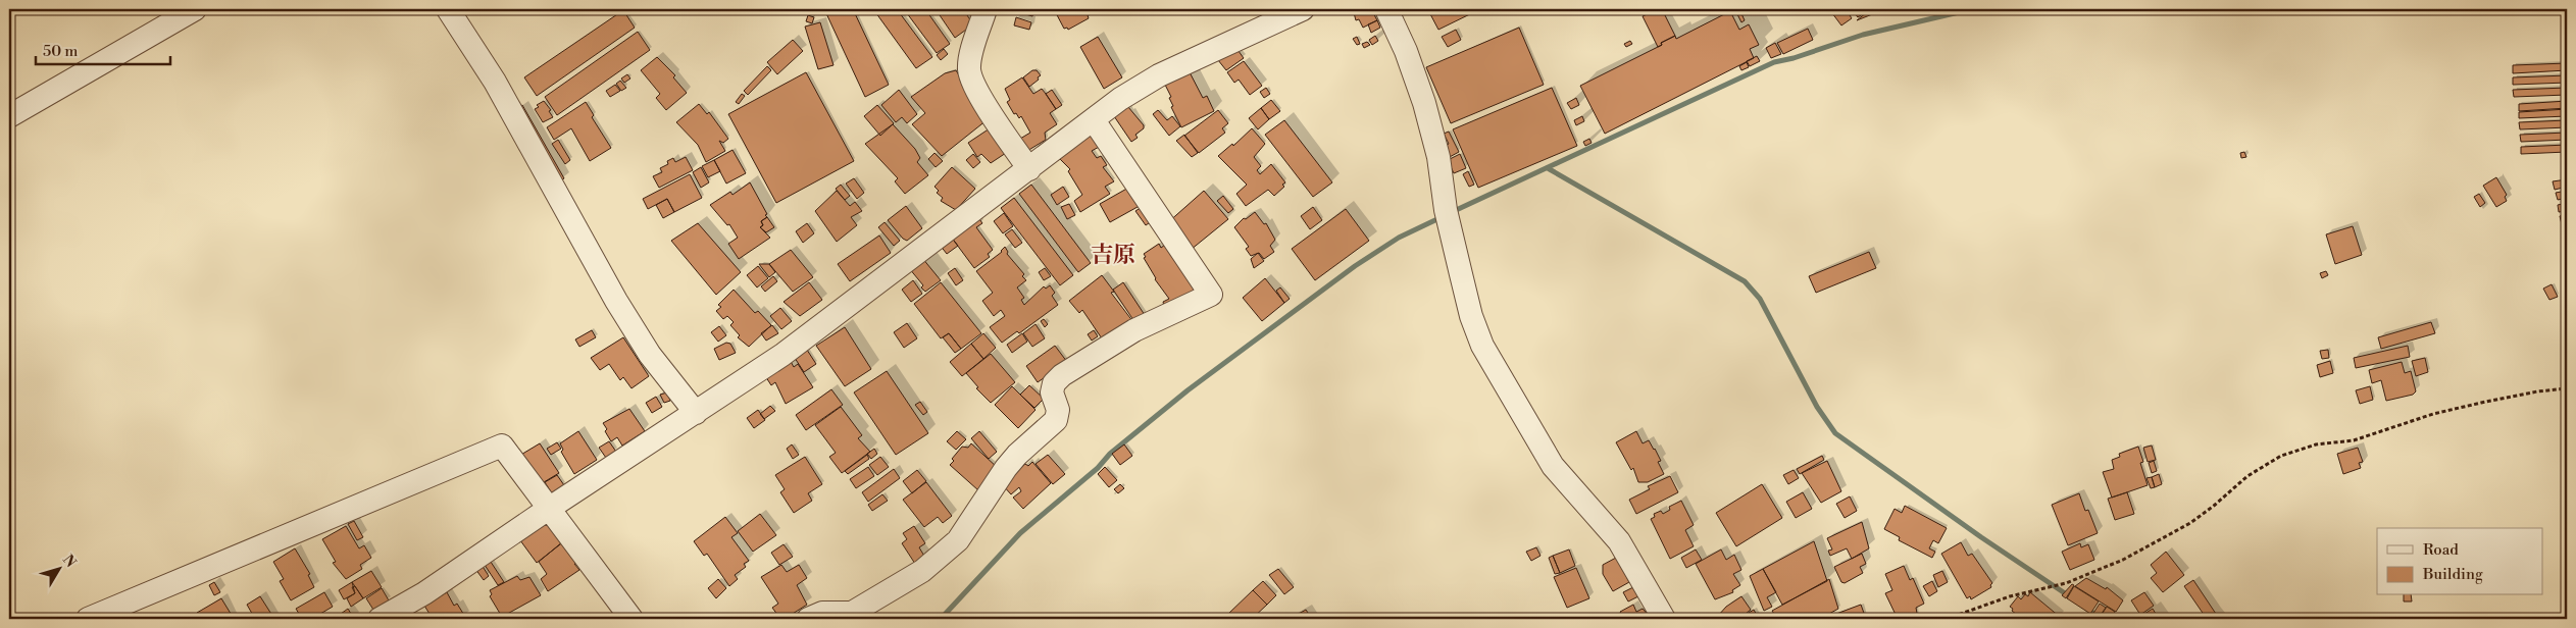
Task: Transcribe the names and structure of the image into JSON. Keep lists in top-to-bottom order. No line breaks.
{"districts":["吉原"],"legend":["Road","Building"],"scale_bar":"50 m","north":"top right"}
